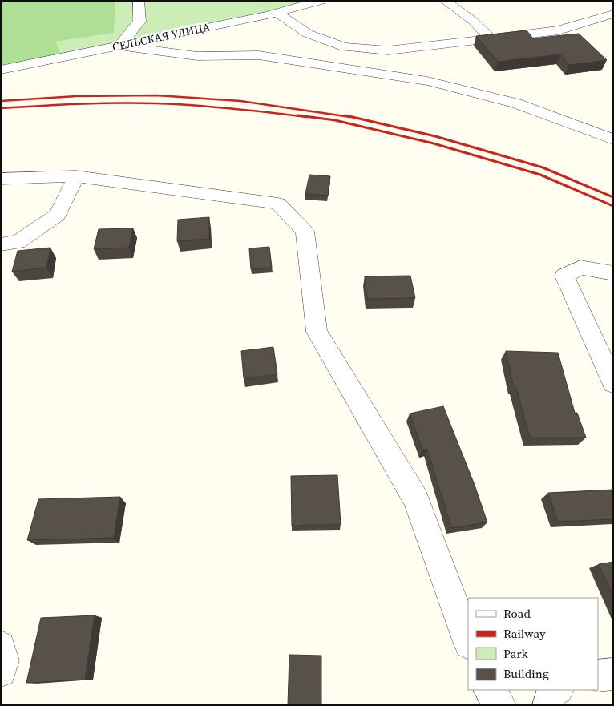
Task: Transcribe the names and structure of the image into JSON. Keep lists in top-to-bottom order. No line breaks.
{"streets":{"street":["СЕЛЬСКАЯ УЛИЦА"]},"legend":["Road","Railway","Park","Building"]}
